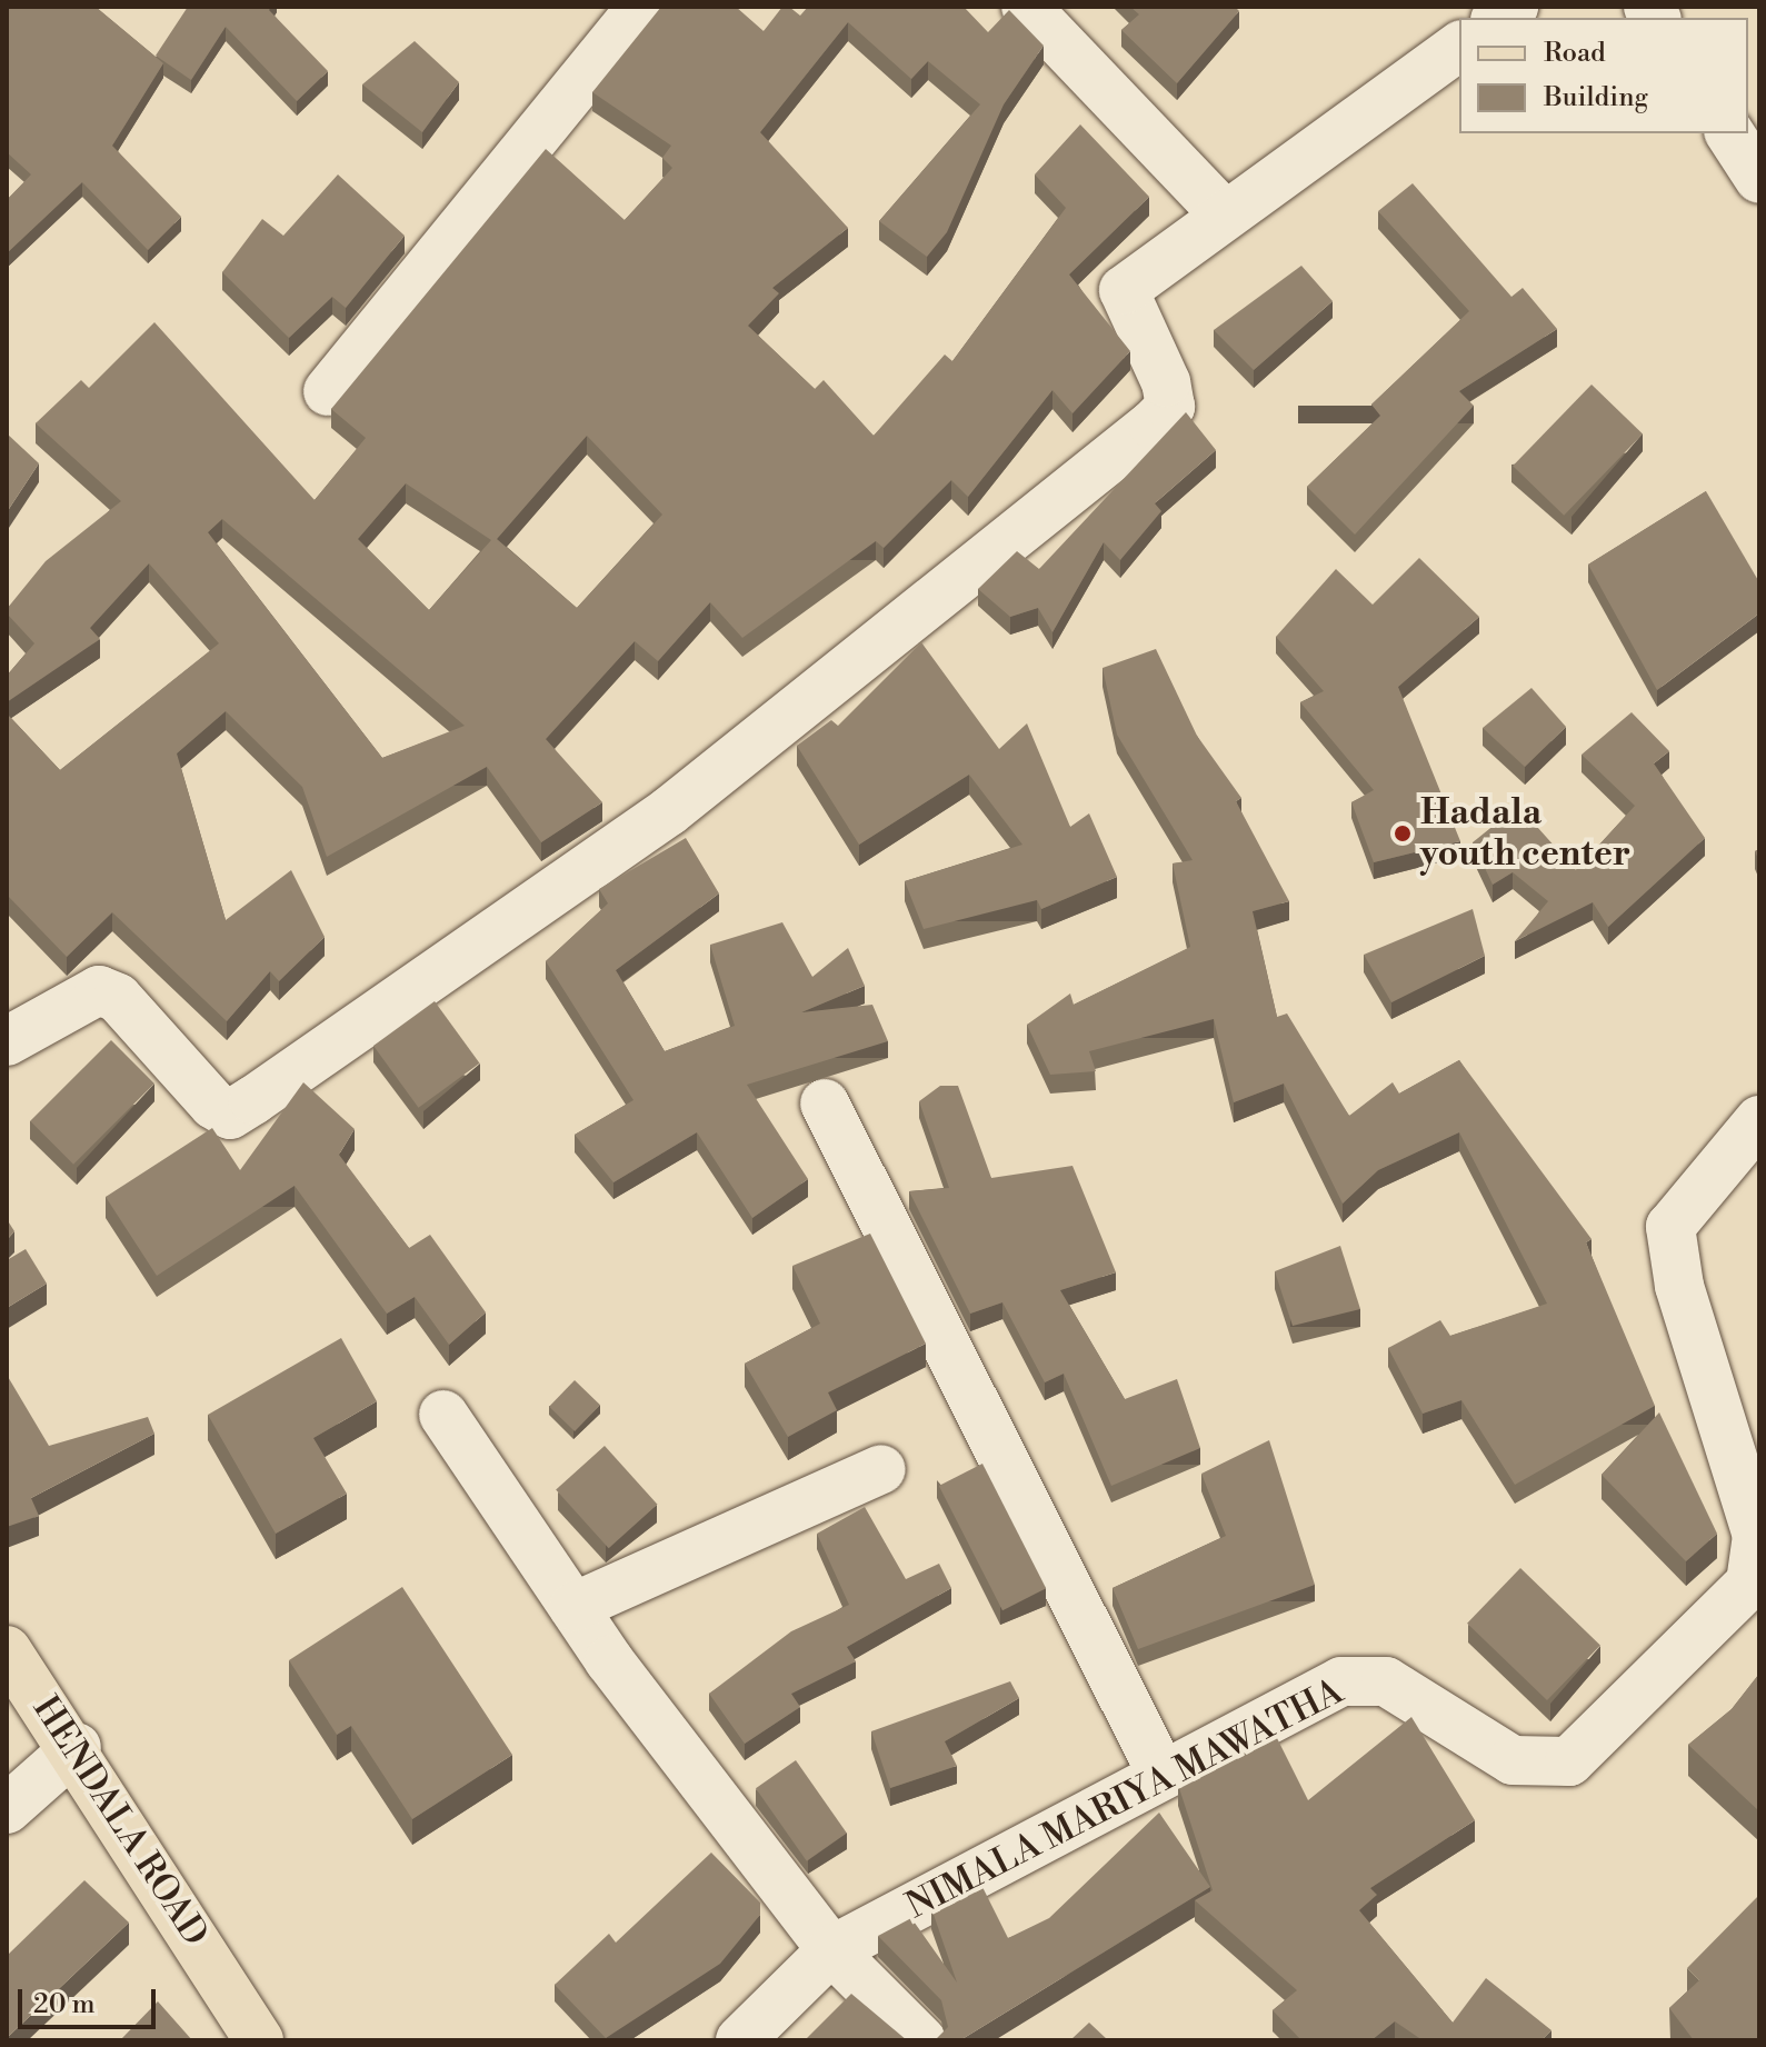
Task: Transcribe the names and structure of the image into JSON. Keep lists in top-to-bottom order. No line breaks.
{"streets":{"main road":["HENDALA ROAD"],"street":["NIMALA MARIYA MAWATHA"]},"places":["Hadala youth center"],"legend":["Road","Building"],"scale_bar":"20 m"}
